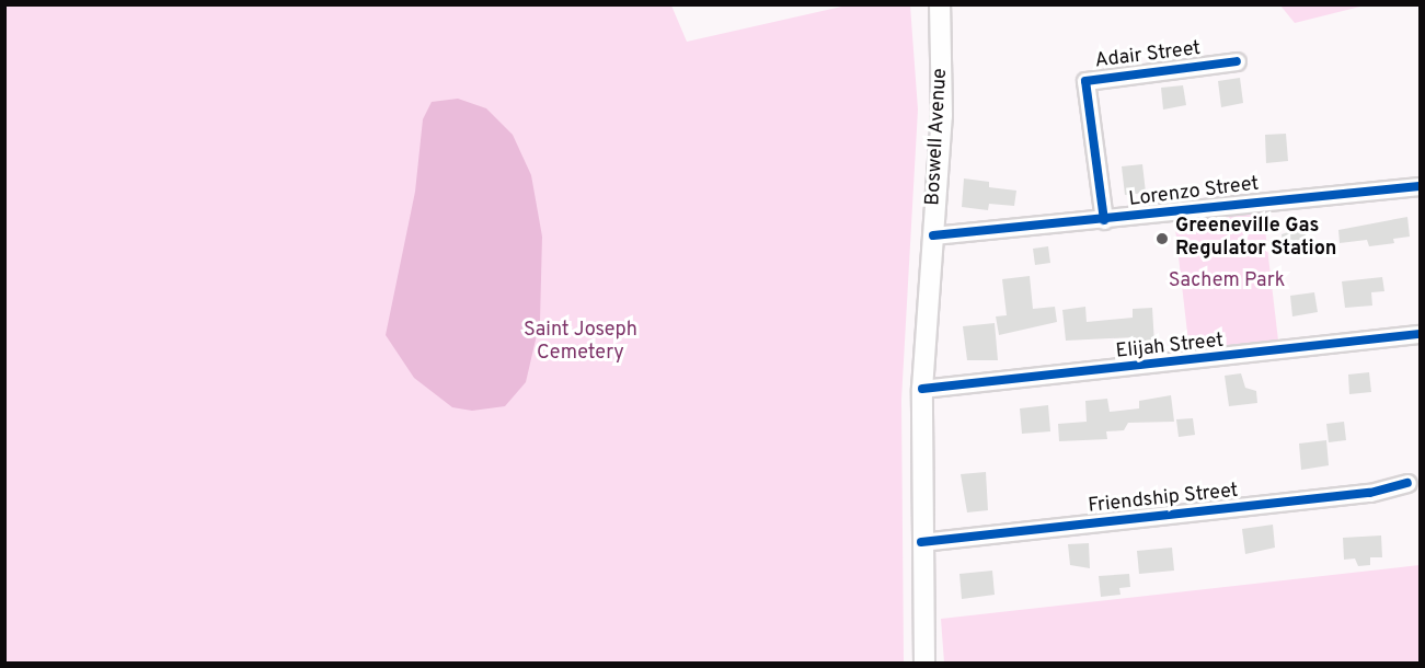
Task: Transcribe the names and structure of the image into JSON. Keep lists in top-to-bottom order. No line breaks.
{"streets":{"main road":["Boswell Avenue"],"street":["Adair Street","Lorenzo Street","Elijah Street","Friendship Street"]},"crossings":[["Adair Street","Lorenzo Street"],["Boswell Avenue","Lorenzo Street"],["Boswell Avenue","Elijah Street"],["Boswell Avenue","Friendship Street"]],"parks":["Sachem Park","Saint Joseph Cemetery"],"places":["Greeneville Gas Regulator Station"]}
